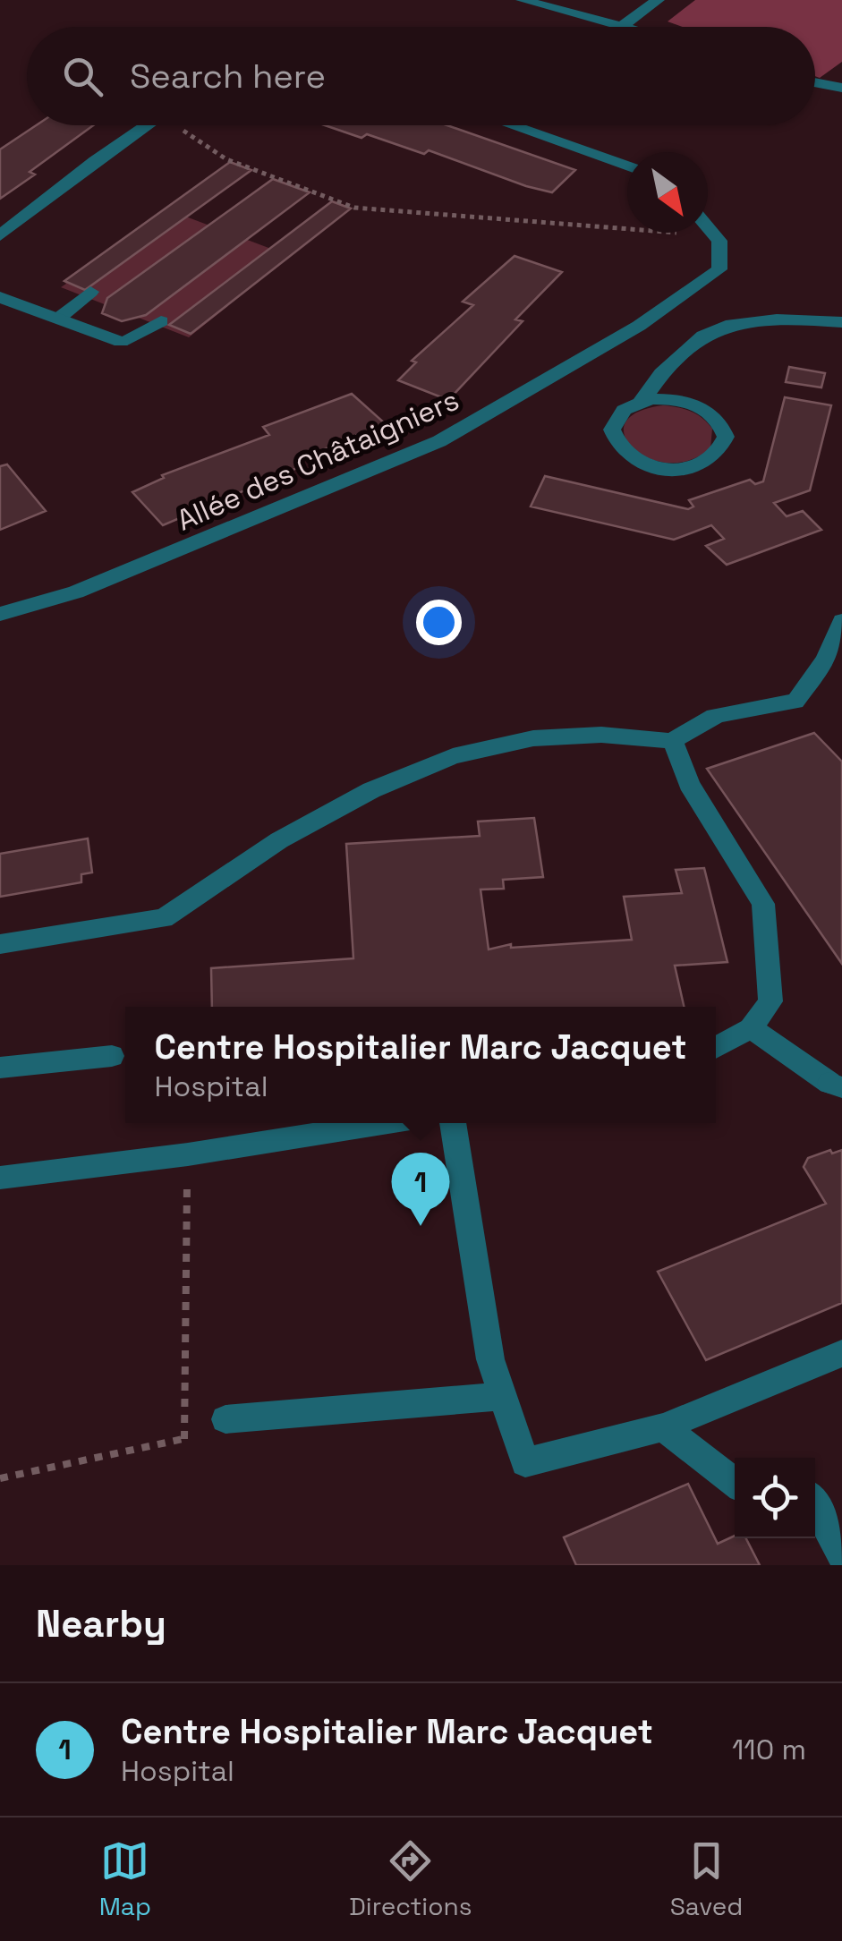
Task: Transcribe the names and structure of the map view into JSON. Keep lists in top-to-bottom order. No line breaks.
{"streets":{"street":["Allée des Châtaigniers"]},"north":"bottom right","page":{"search":"Search here","popup":["Centre Hospitalier Marc Jacquet","Hospital"],"pins":"1","heading":"Nearby","list":[{"mark":"1","name":"Centre Hospitalier Marc Jacquet","note":"Hospital","value":"110 m"}],"nav":["Map","Directions","Saved"]}}
